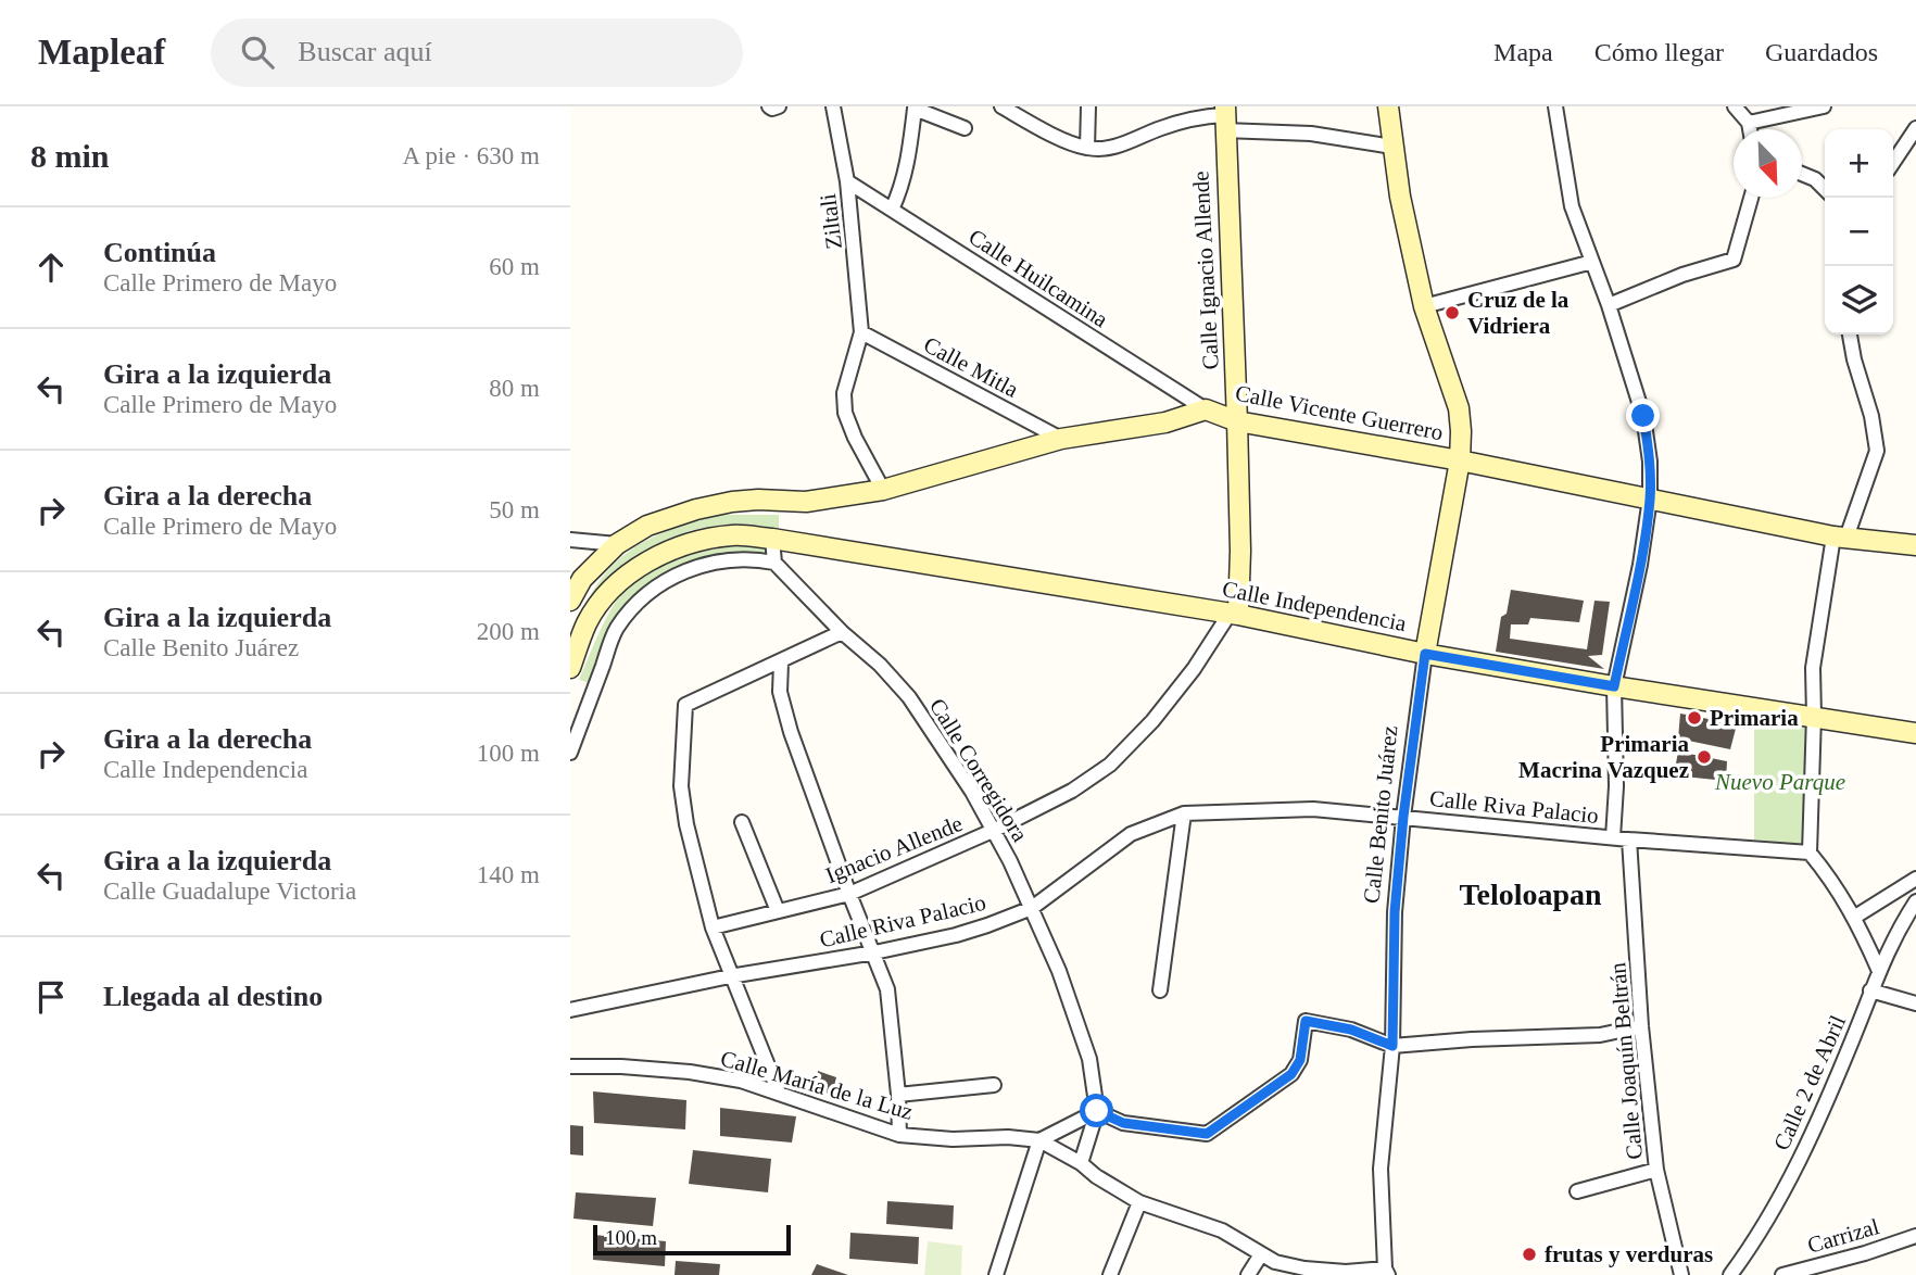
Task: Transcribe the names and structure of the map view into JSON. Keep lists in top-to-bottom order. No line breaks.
{"streets":{"main road":["Calle Ignacio Allende","Calle Vicente Guerrero","Calle Independencia","Calle Benito Juárez"],"street":["Ziltali","Calle Huilcamina","Calle Mitla","Calle Corregidora","Calle Riva Palacio","Ignacio Allende","Calle Joaquín Beltrán","Calle 2 de Abril","Calle María de la Luz","Carrizal"]},"crossings":[["Ziltali","Calle Huilcamina"],["Ziltali","Calle Mitla"],["Calle Ignacio Allende","Calle Vicente Guerrero"],["Calle Ignacio Allende","Calle Independencia"],["Calle Ignacio Allende","Ignacio Allende"],["Calle Huilcamina","Calle Vicente Guerrero"],["Calle Mitla","Calle Vicente Guerrero"],["Calle Vicente Guerrero","Calle Benito Juárez"],["Calle Independencia","Calle Benito Juárez"],["Calle Independencia","Ignacio Allende"],["Calle Corregidora","Calle Riva Palacio"],["Calle Corregidora","Ignacio Allende"],["Calle Riva Palacio","Calle Benito Juárez"],["Calle Riva Palacio","Calle Joaquín Beltrán"],["Calle Benito Juárez","Calle María de la Luz"]],"districts":["Teloloapan"],"parks":["Nuevo Parque"],"places":["Cruz de la Vidriera","Primaria","Primaria Macrina Vazquez","frutas y verduras"],"scale_bar":"100 m","north":"bottom right","page":{"header":"Mapleaf","search":"Buscar aquí","nav":["Mapa","Cómo llegar","Guardados"],"heading":["8 min","A pie · 630 m"],"map_buttons":["+","−"],"list":[["Continúa","Calle Primero de Mayo","60 m"],["Gira a la izquierda","Calle Primero de Mayo","80 m"],["Gira a la derecha","Calle Primero de Mayo","50 m"],["Gira a la izquierda","Calle Benito Juárez","200 m"],["Gira a la derecha","Calle Independencia","100 m"],["Gira a la izquierda","Calle Guadalupe Victoria","140 m"],"Llegada al destino"],"scale":"100 m"}}
